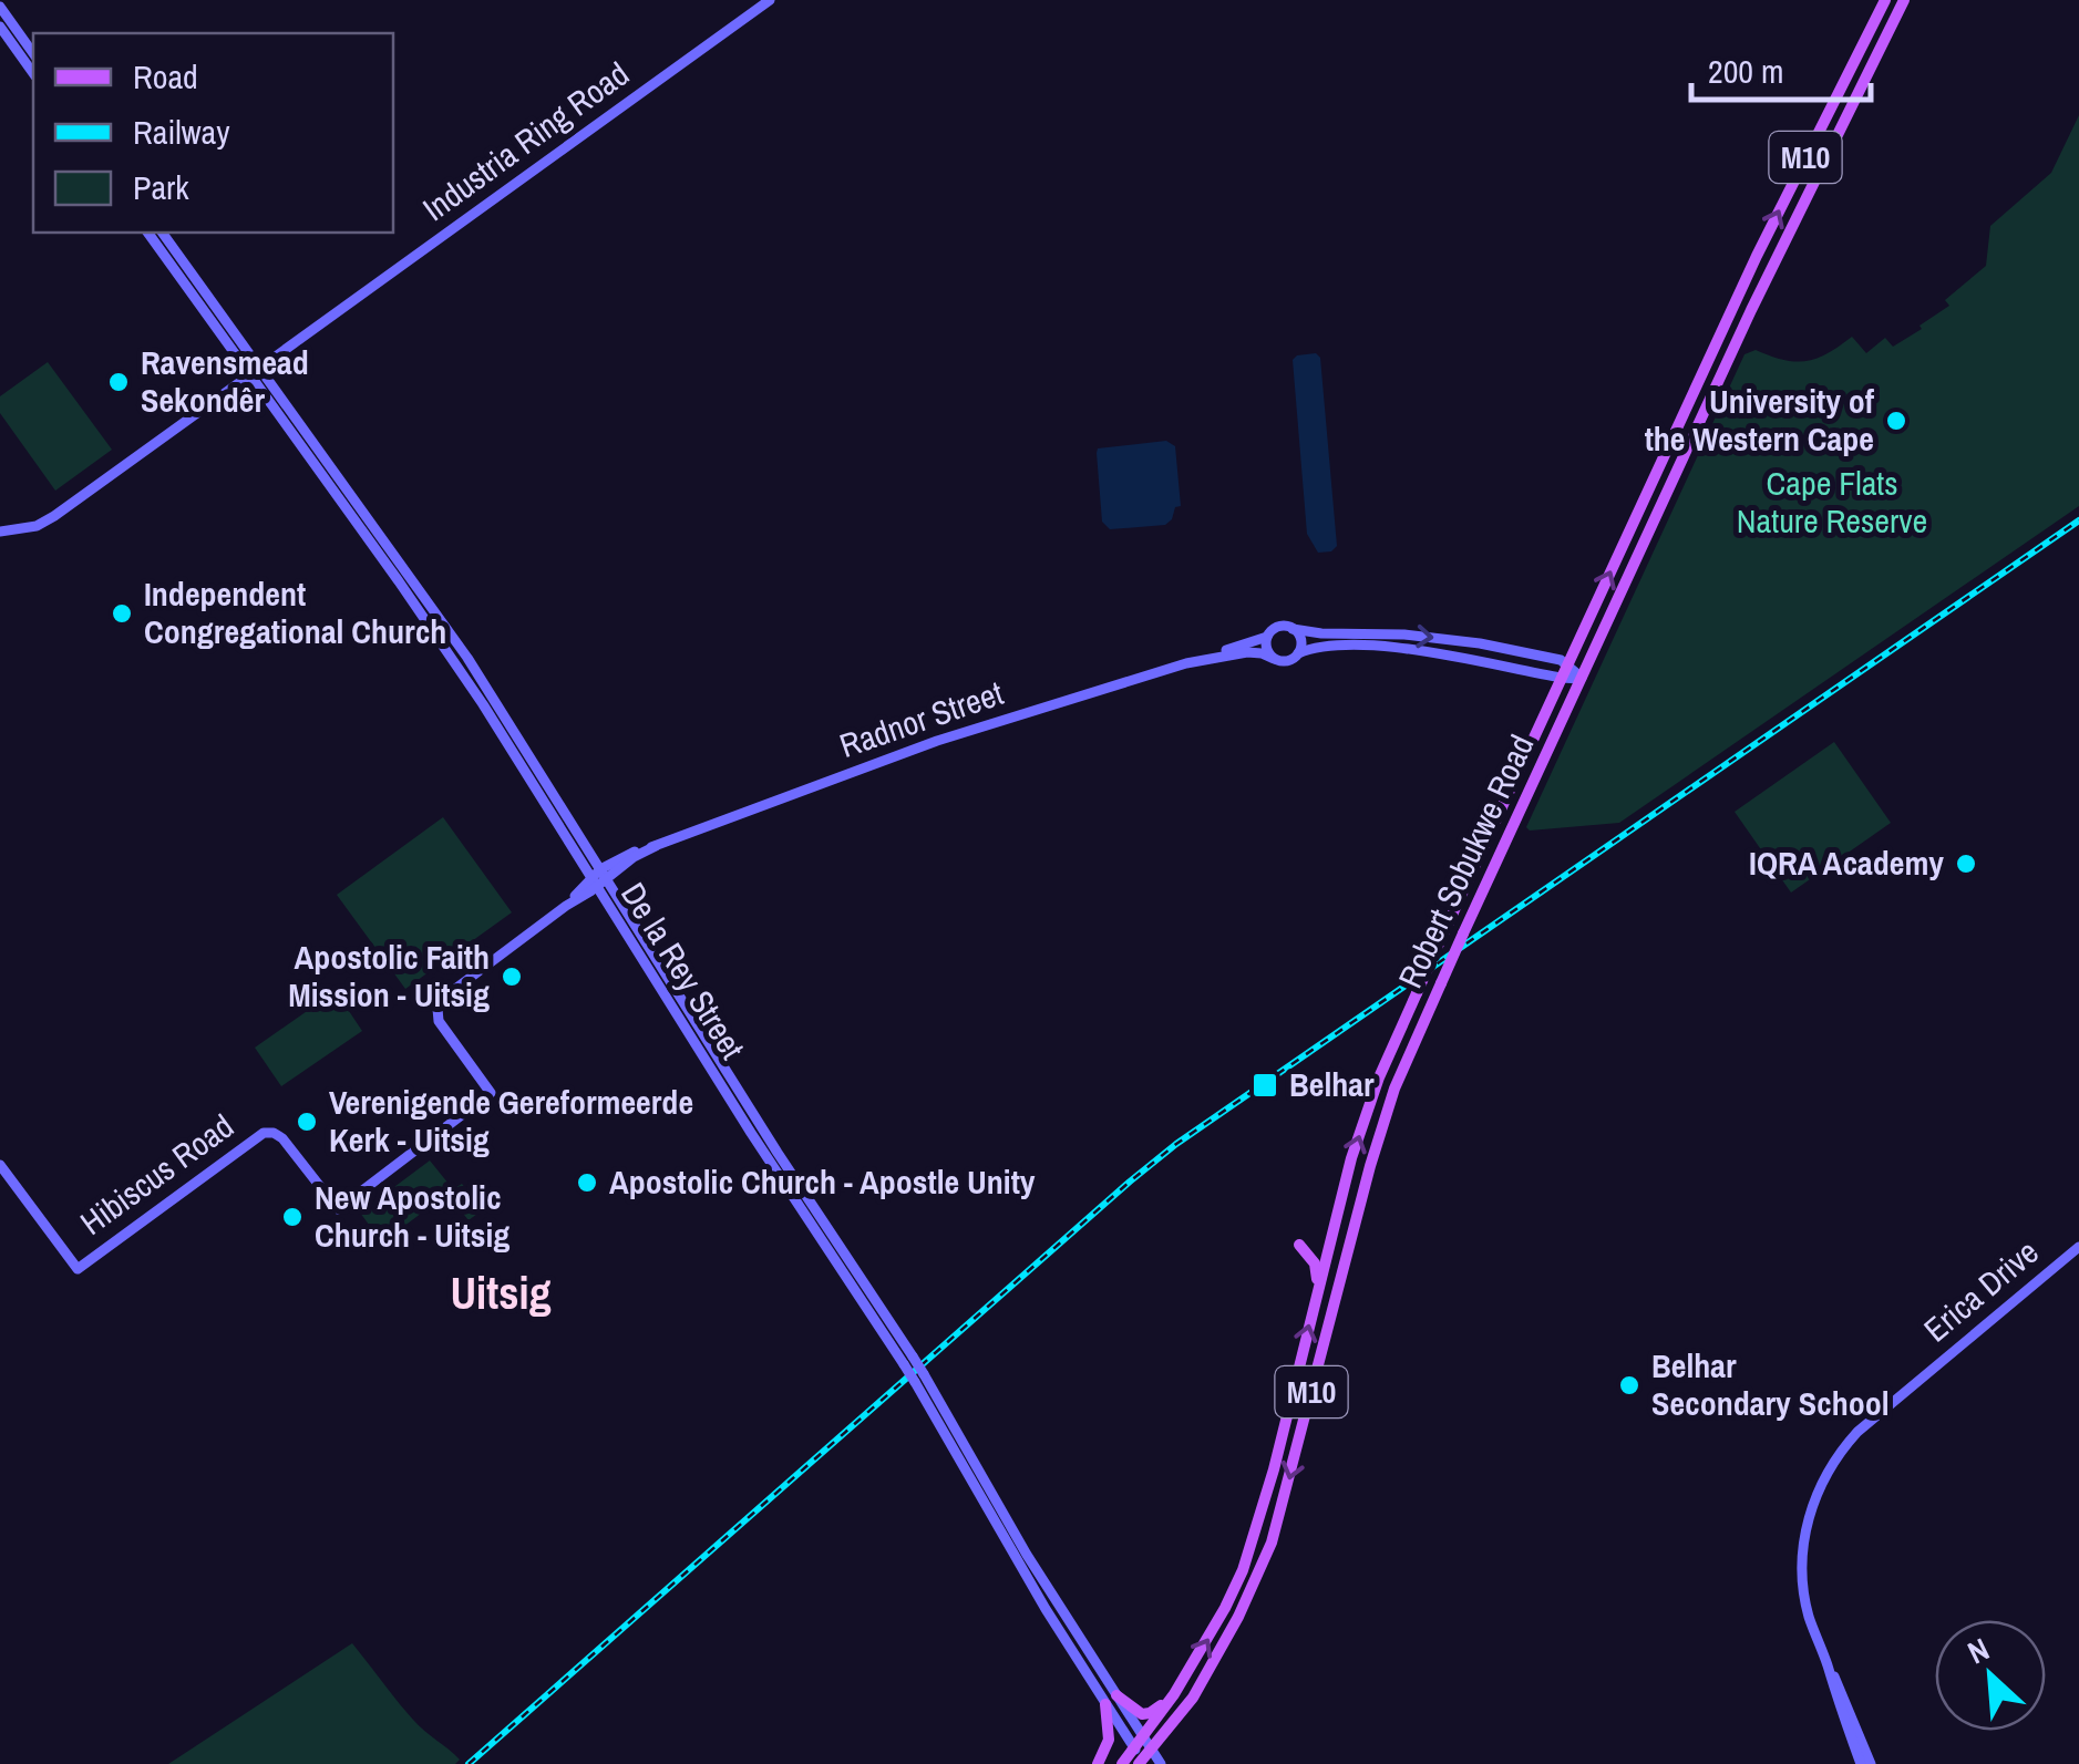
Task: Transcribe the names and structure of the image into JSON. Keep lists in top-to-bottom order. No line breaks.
{"streets":{"main road":["M10","Robert Sobukwe Road"],"street":["Industria Ring Road","Radnor Street","De la Rey Street","Hibiscus Road","Erica Drive"]},"crossings":[["Industria Ring Road","De la Rey Street"],["Radnor Street","De la Rey Street"],["Radnor Street","Hibiscus Road"],["Robert Sobukwe Road","De la Rey Street"]],"districts":["Uitsig"],"parks":["Cape Flats Nature Reserve"],"places":{"other":["Ravensmead Sekondêr","University of the Western Cape","Independent Congregational Church","IQRA Academy","Apostolic Faith Mission - Uitsig","Verenigende Gereformeerde Kerk - Uitsig","Apostolic Church - Apostle Unity","New Apostolic Church - Uitsig","Belhar Secondary School"],"transit":["Belhar"]},"legend":["Road","Railway","Park"],"scale_bar":"200 m","north":"top left"}
